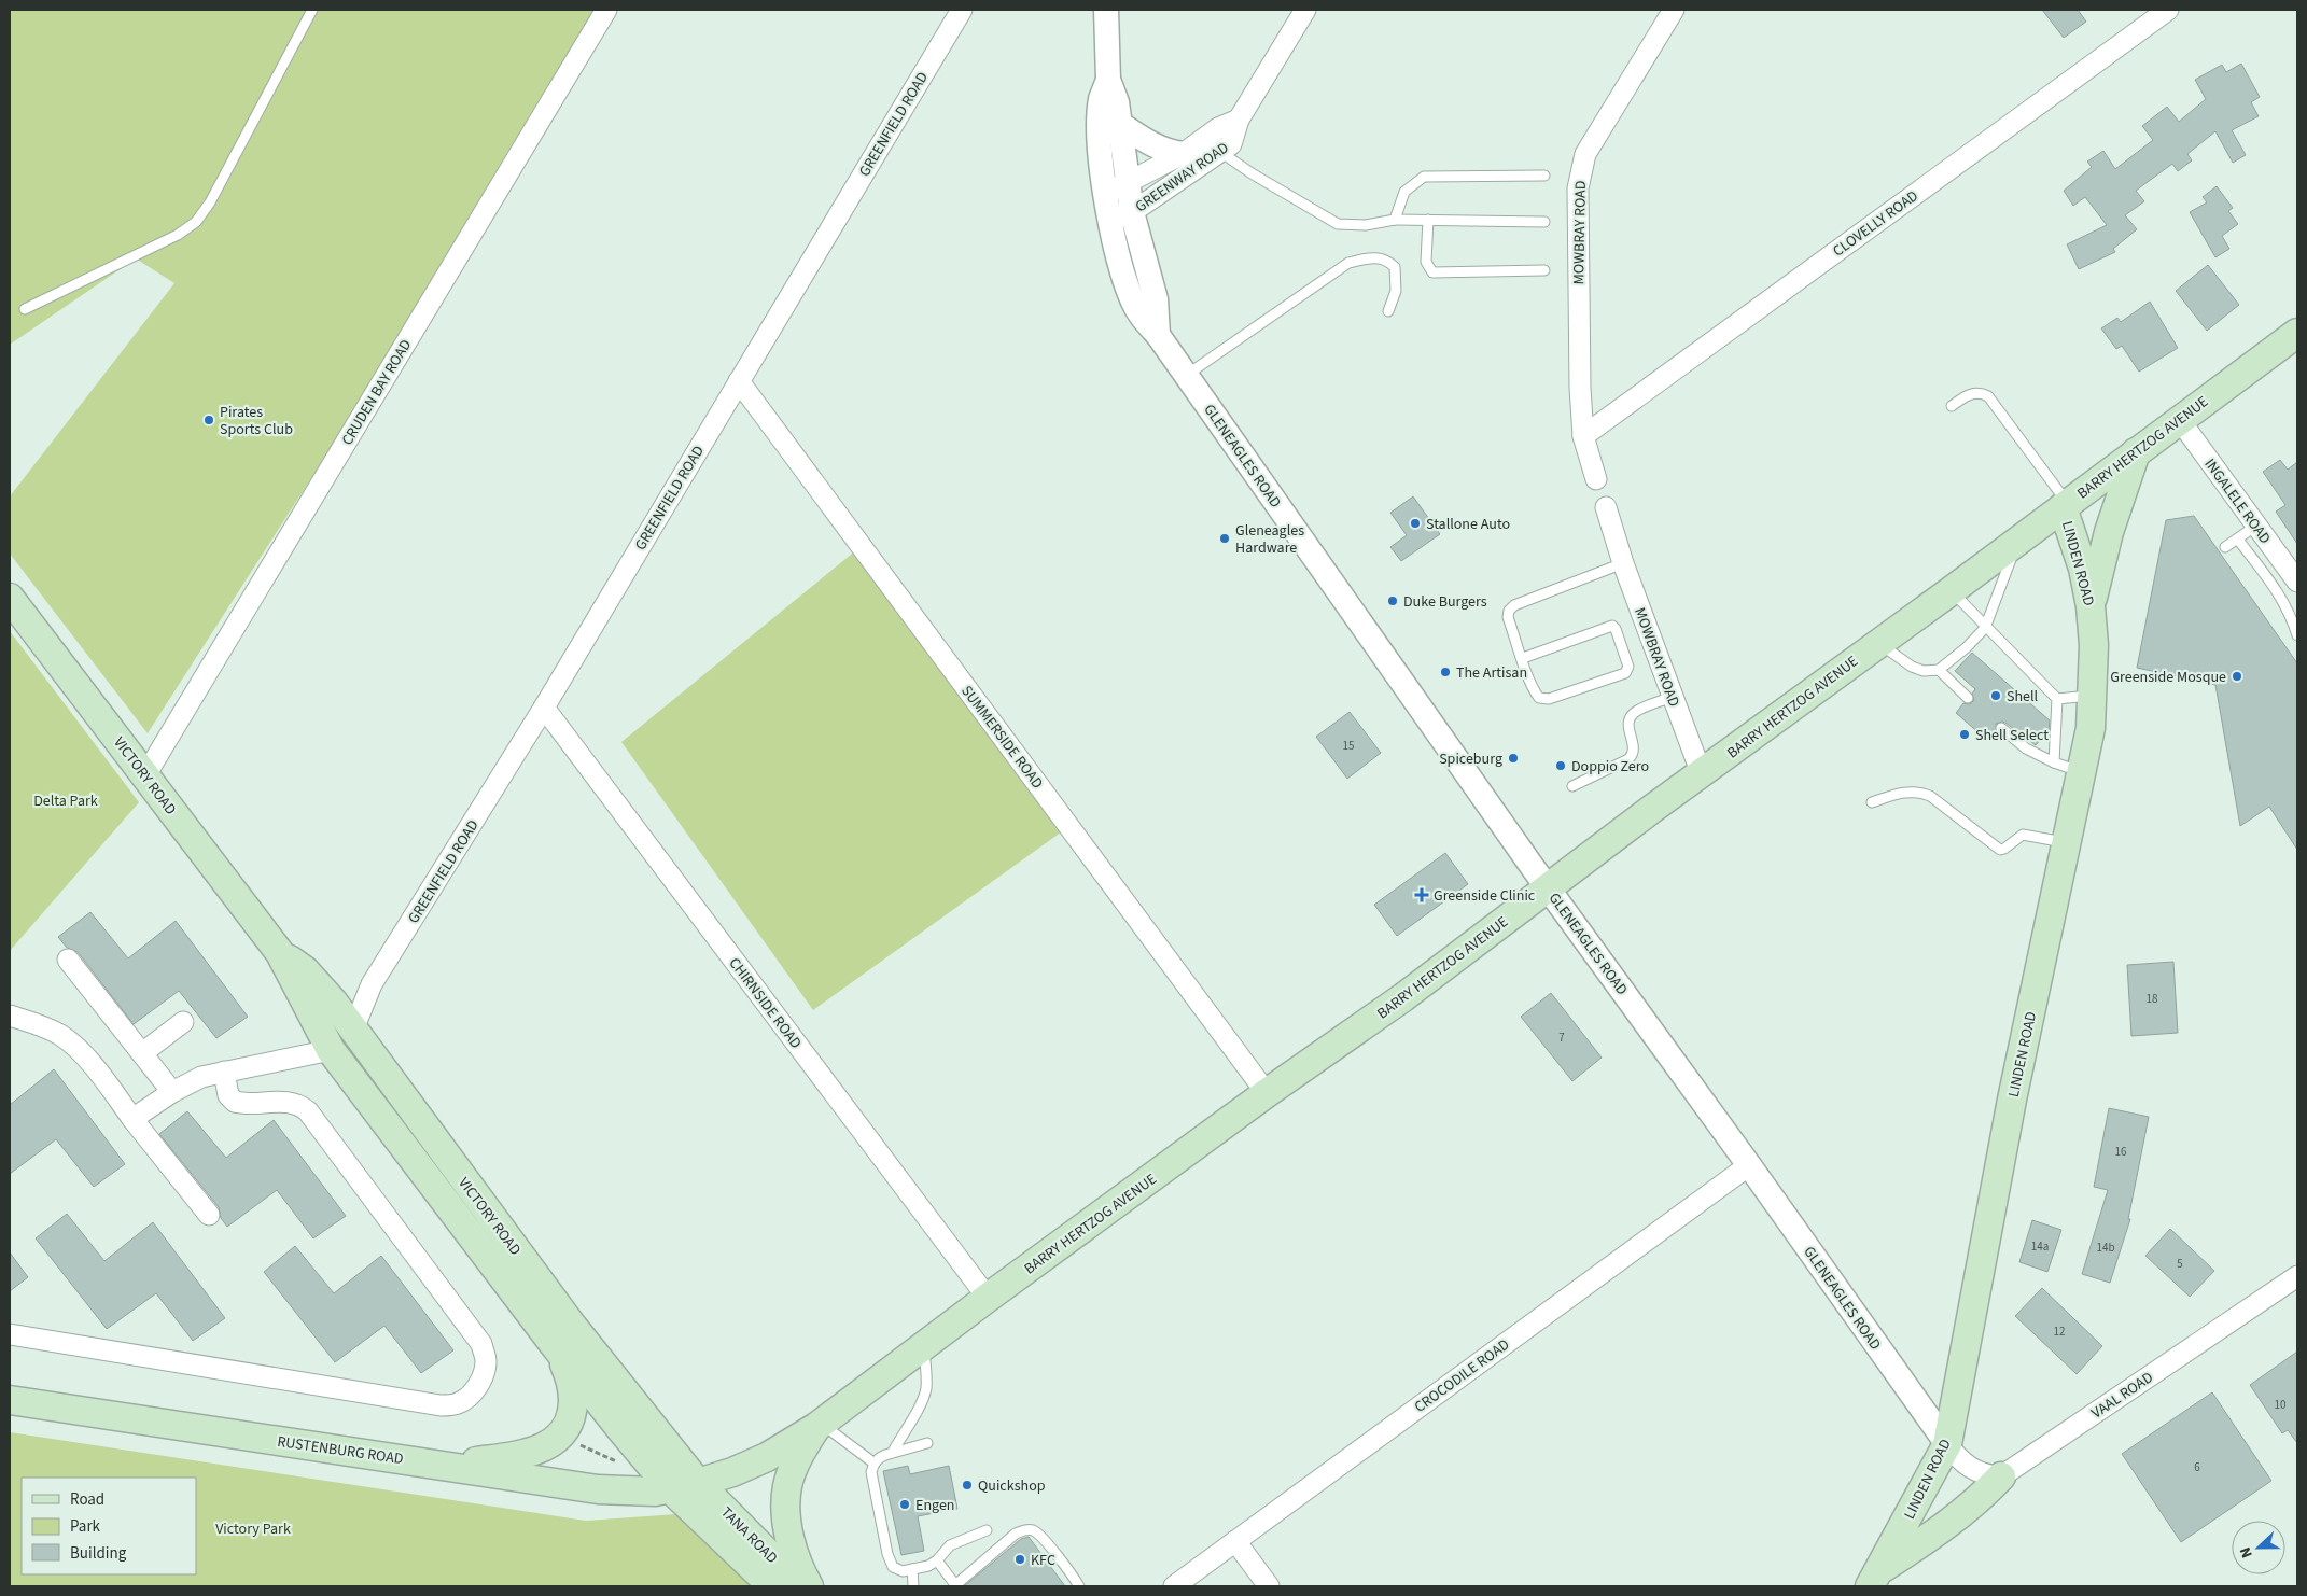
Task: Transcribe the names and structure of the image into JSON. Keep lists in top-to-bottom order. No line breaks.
{"streets":{"main road":["BARRY HERTZOG AVENUE","LINDEN ROAD","VICTORY ROAD","RUSTENBURG ROAD","TANA ROAD"],"street":["GREENFIELD ROAD","GREENWAY ROAD","CLOVELLY ROAD","MOWBRAY ROAD","CRUDEN BAY ROAD","GLENEAGLES ROAD","INGALELE ROAD","SUMMERSIDE ROAD","CHIRNSIDE ROAD","CROCODILE ROAD","VAAL ROAD"]},"crossings":[["GREENFIELD ROAD","SUMMERSIDE ROAD"],["GREENFIELD ROAD","VICTORY ROAD"],["GREENFIELD ROAD","CHIRNSIDE ROAD"],["GREENWAY ROAD","GLENEAGLES ROAD"],["CLOVELLY ROAD","MOWBRAY ROAD"],["MOWBRAY ROAD","BARRY HERTZOG AVENUE"],["CRUDEN BAY ROAD","VICTORY ROAD"],["BARRY HERTZOG AVENUE","GLENEAGLES ROAD"],["BARRY HERTZOG AVENUE","INGALELE ROAD"],["BARRY HERTZOG AVENUE","LINDEN ROAD"],["BARRY HERTZOG AVENUE","SUMMERSIDE ROAD"],["BARRY HERTZOG AVENUE","VICTORY ROAD"],["BARRY HERTZOG AVENUE","CHIRNSIDE ROAD"],["BARRY HERTZOG AVENUE","RUSTENBURG ROAD"],["BARRY HERTZOG AVENUE","TANA ROAD"],["GLENEAGLES ROAD","LINDEN ROAD"],["GLENEAGLES ROAD","CROCODILE ROAD"],["VICTORY ROAD","RUSTENBURG ROAD"],["VICTORY ROAD","TANA ROAD"],["RUSTENBURG ROAD","TANA ROAD"]],"parks":["Delta Park","Victory Park"],"places":{"other":["Pirates Sports Club","Stallone Auto","Gleneagles Hardware","Duke Burgers","The Artisan","Greenside Mosque","Shell","Shell Select","Spiceburg","Doppio Zero","Quickshop","Engen","KFC"],"health":["Greenside Clinic"]},"house_numbers":["15","18","7","16","14a","14b","5","12","10","6"],"legend":["Road","Park","Building"],"north":"left"}
